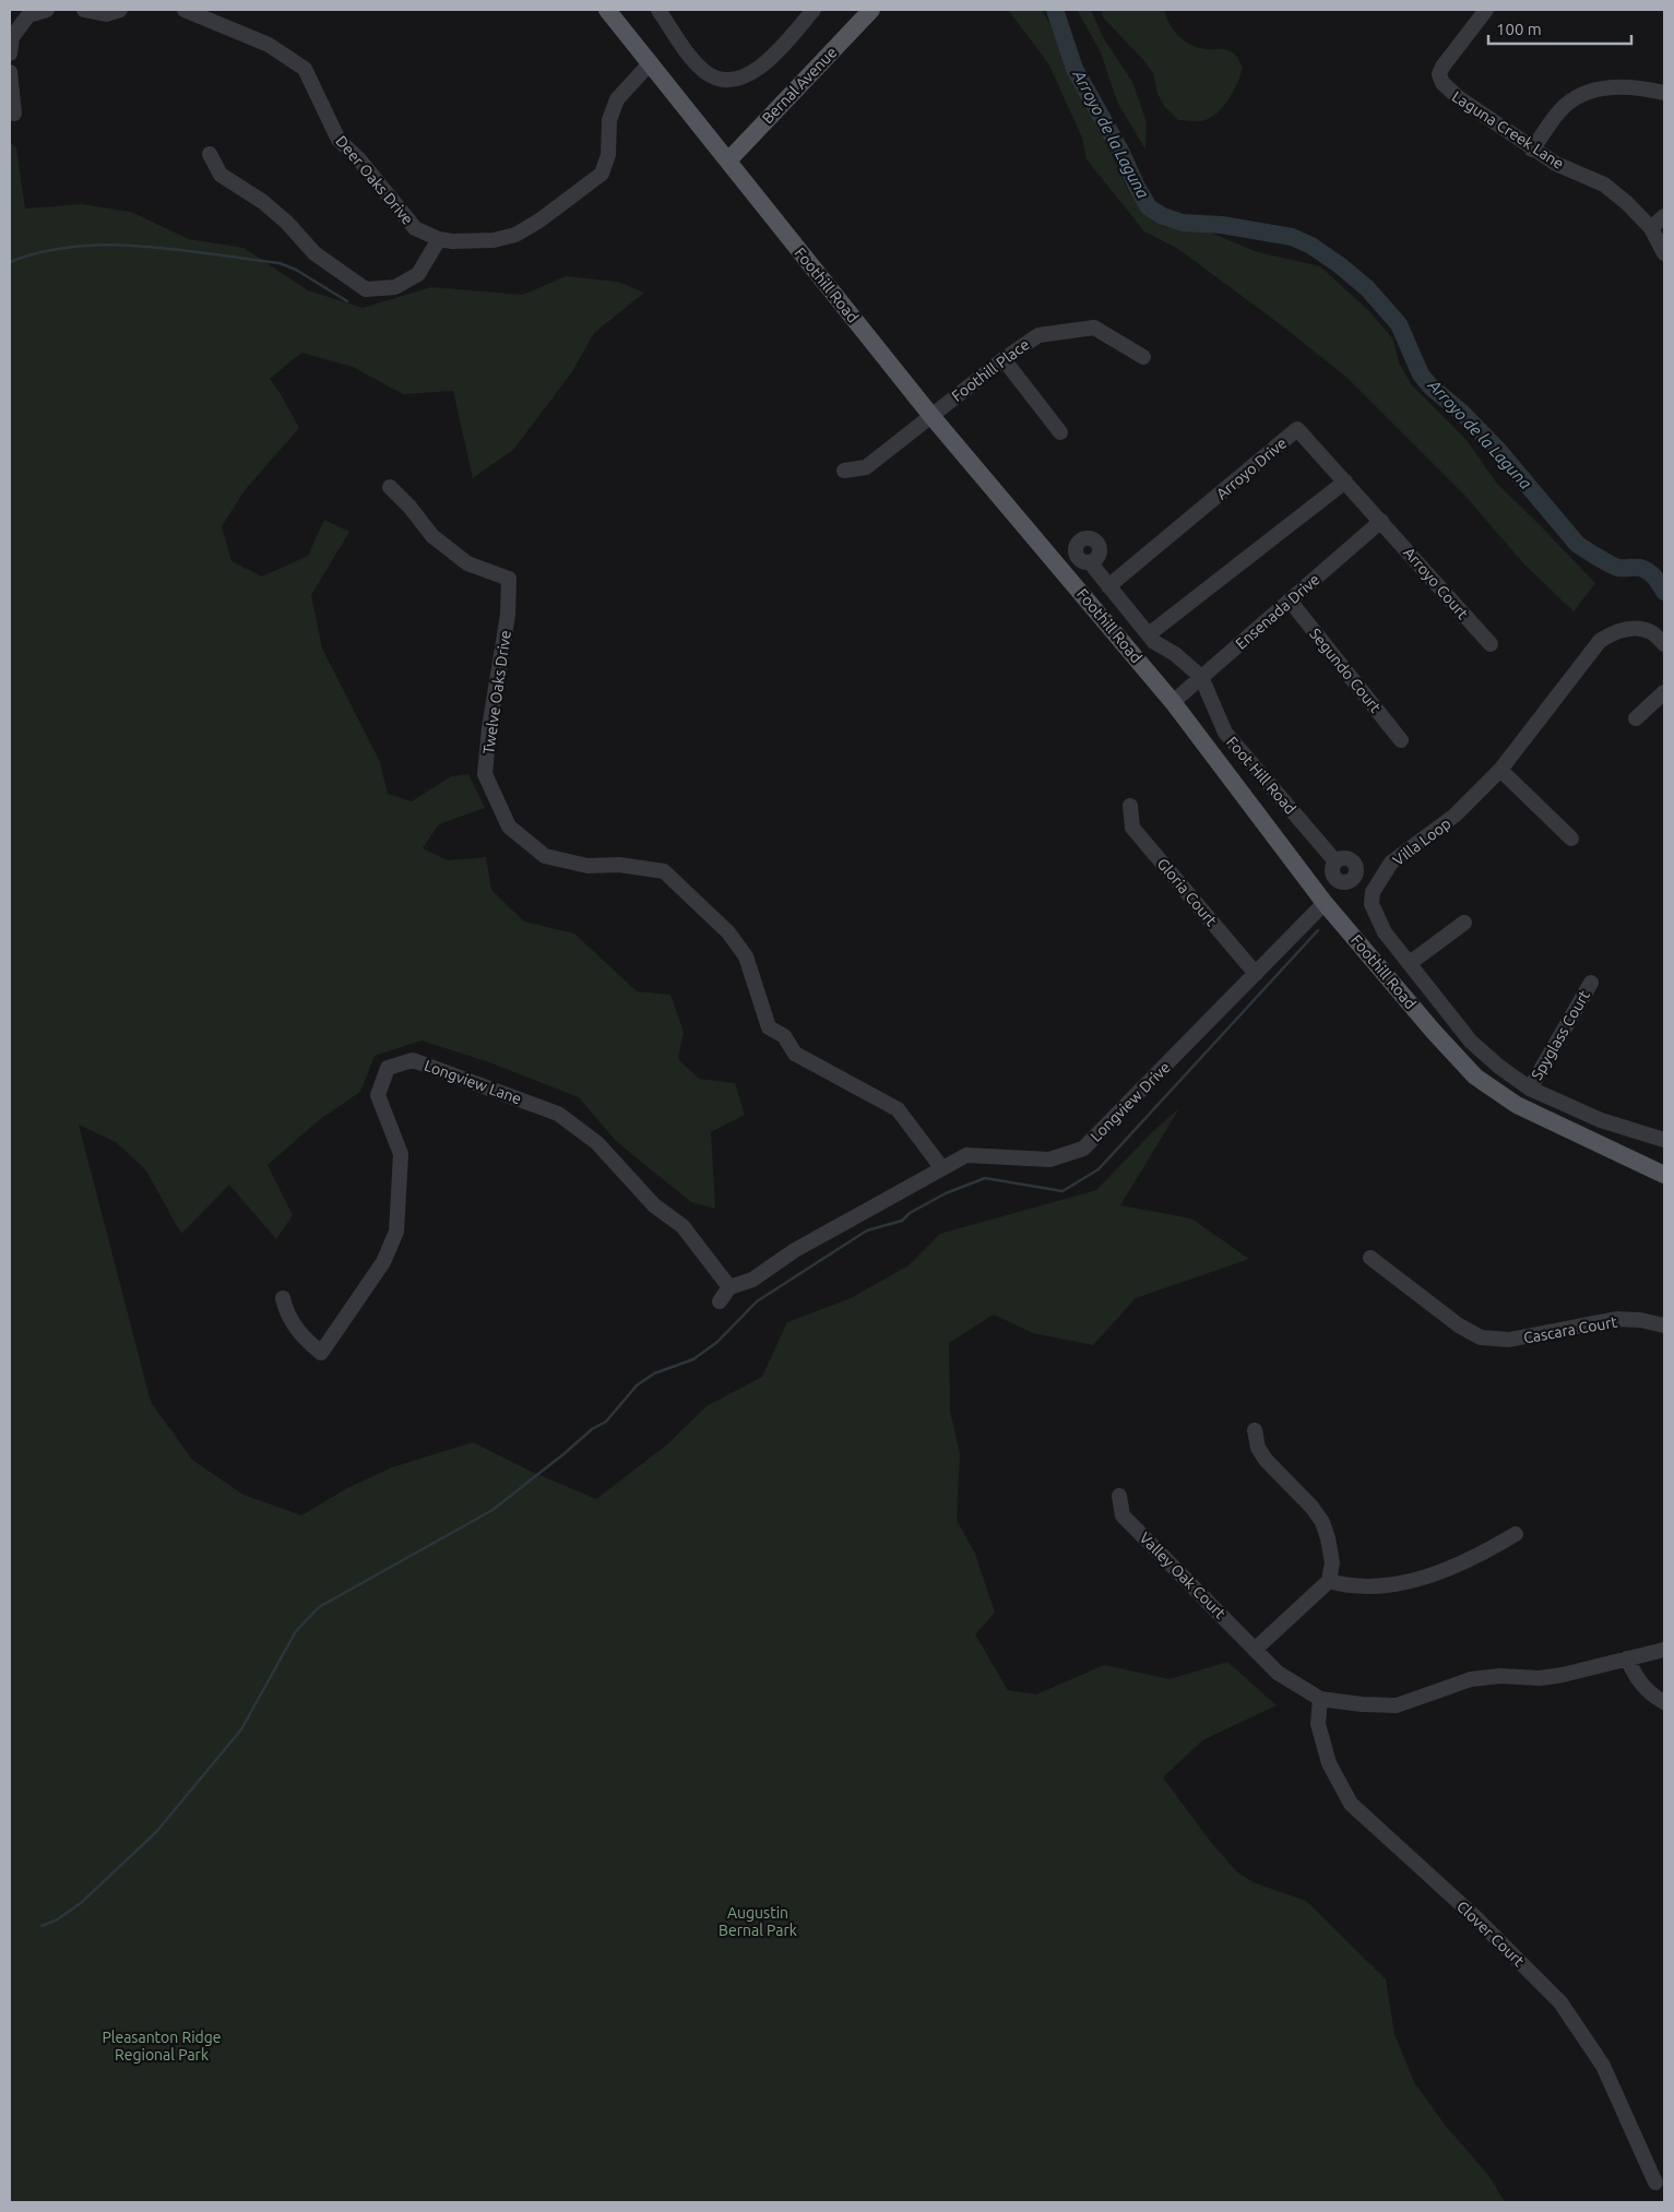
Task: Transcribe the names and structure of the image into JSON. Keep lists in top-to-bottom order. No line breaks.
{"streets":{"main road":["Bernal Avenue","Foothill Road"],"street":["Laguna Creek Lane","Deer Oaks Drive","Foothill Place","Arroyo Drive","Arroyo Court","Ensenada Drive","Segundo Court","Twelve Oaks Drive","Foot Hill Road","Villa Loop","Gloria Court","Spyglass Court","Longview Lane","Longview Drive","Cascara Court","Valley Oak Court","Clover Court"]},"crossings":[["Bernal Avenue","Foothill Road"],["Deer Oaks Drive","Foothill Road"],["Foothill Road","Foothill Place"],["Foothill Road","Ensenada Drive"],["Foothill Road","Longview Drive"],["Arroyo Drive","Arroyo Court"],["Arroyo Drive","Ensenada Drive"],["Arroyo Drive","Foot Hill Road"],["Arroyo Court","Ensenada Drive"],["Ensenada Drive","Segundo Court"],["Ensenada Drive","Foot Hill Road"],["Twelve Oaks Drive","Longview Drive"],["Villa Loop","Spyglass Court"],["Gloria Court","Longview Drive"],["Longview Lane","Longview Drive"],["Valley Oak Court","Clover Court"]],"water":["Arroyo de la Laguna"],"parks":["Augustin Bernal Park","Pleasanton Ridge Regional Park"],"scale_bar":"100 m"}
